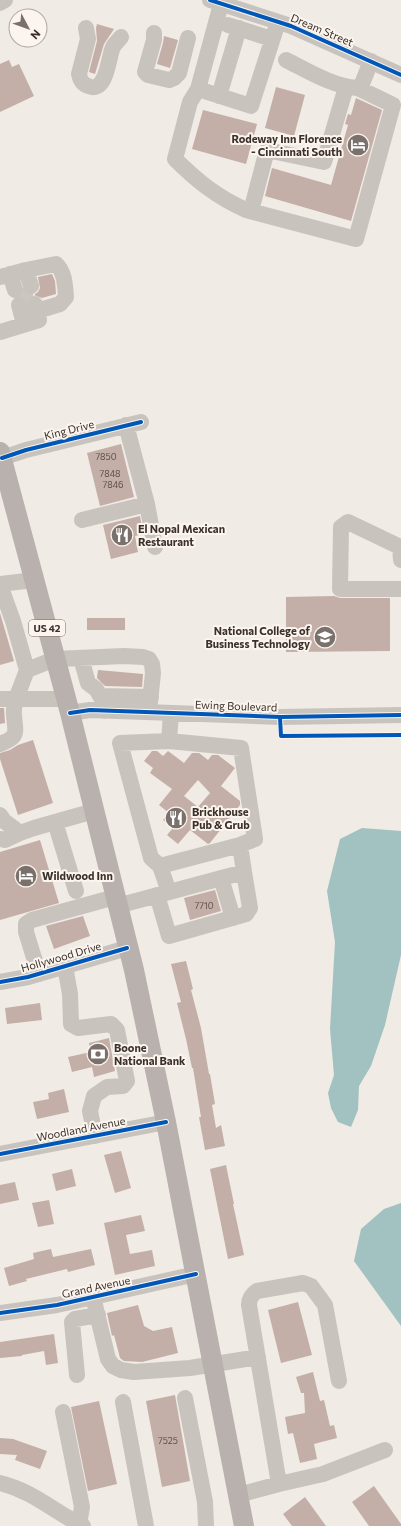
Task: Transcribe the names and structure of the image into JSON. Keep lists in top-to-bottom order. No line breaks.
{"streets":{"main road":["US 42"],"street":["Dream Street","King Drive","Ewing Boulevard","Hollywood Drive","Woodland Avenue","Grand Avenue"]},"crossings":[["King Drive","US 42"],["US 42","Ewing Boulevard"],["US 42","Hollywood Drive"],["US 42","Woodland Avenue"],["US 42","Grand Avenue"]],"places":{"hotel":["Rodeway Inn Florence - Cincinnati South","Wildwood Inn"],"restaurant":["El Nopal Mexican Restaurant","Brickhouse Pub & Grub"],"school or university":["National College of Business Technology"],"bank":["Boone National Bank"]},"house_numbers":["7850","7848","7846","7710","7525"],"north":"bottom right"}
